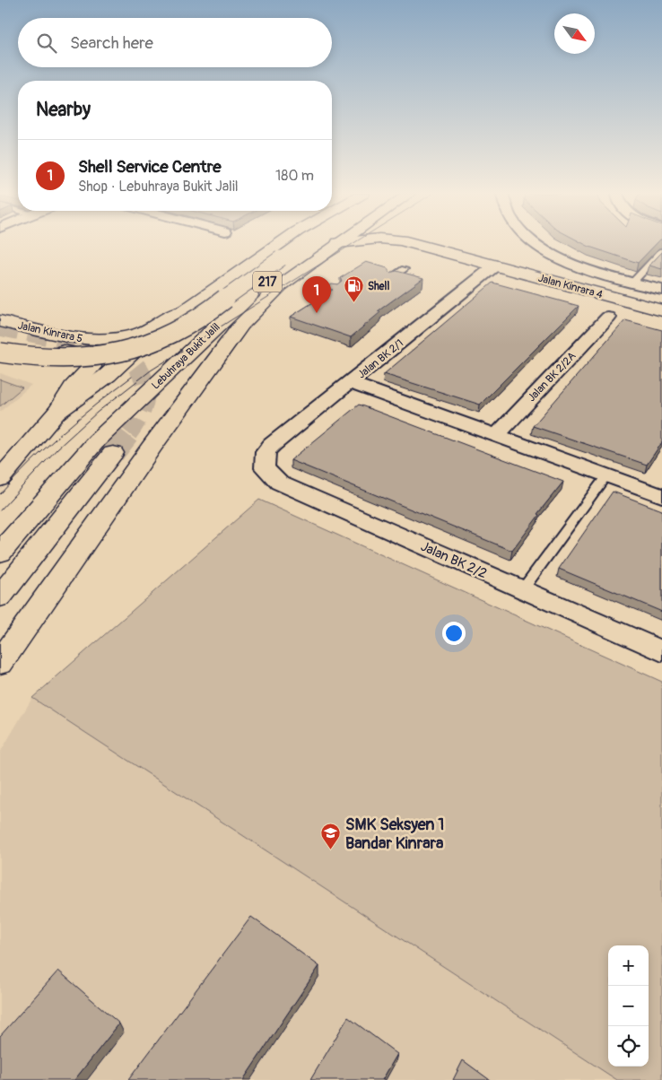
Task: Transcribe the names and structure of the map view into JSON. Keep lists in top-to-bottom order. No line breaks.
{"streets":{"main road":["217","Jalan Kinrara 4","Jalan Kinrara 5","Lebuhraya Bukit Jalil"],"street":["Jalan BK 2/1","Jalan BK 2/2A","Jalan BK 2/2"]},"crossings":[["217","Jalan Kinrara 5"],["Jalan Kinrara 4","Jalan BK 2/1"],["Jalan BK 2/1","Jalan BK 2/2"]],"places":{"fuel station":["Shell"],"school or university":["SMK Seksyen 1 Bandar Kinrara"]},"north":"bottom right","page":{"search":"Search here","heading":"Nearby","list":[{"mark":"1","name":"Shell Service Centre","note":"Shop · Lebuhraya Bukit Jalil","value":"180 m"}],"pins":"1","map_buttons":["+","−"]}}
